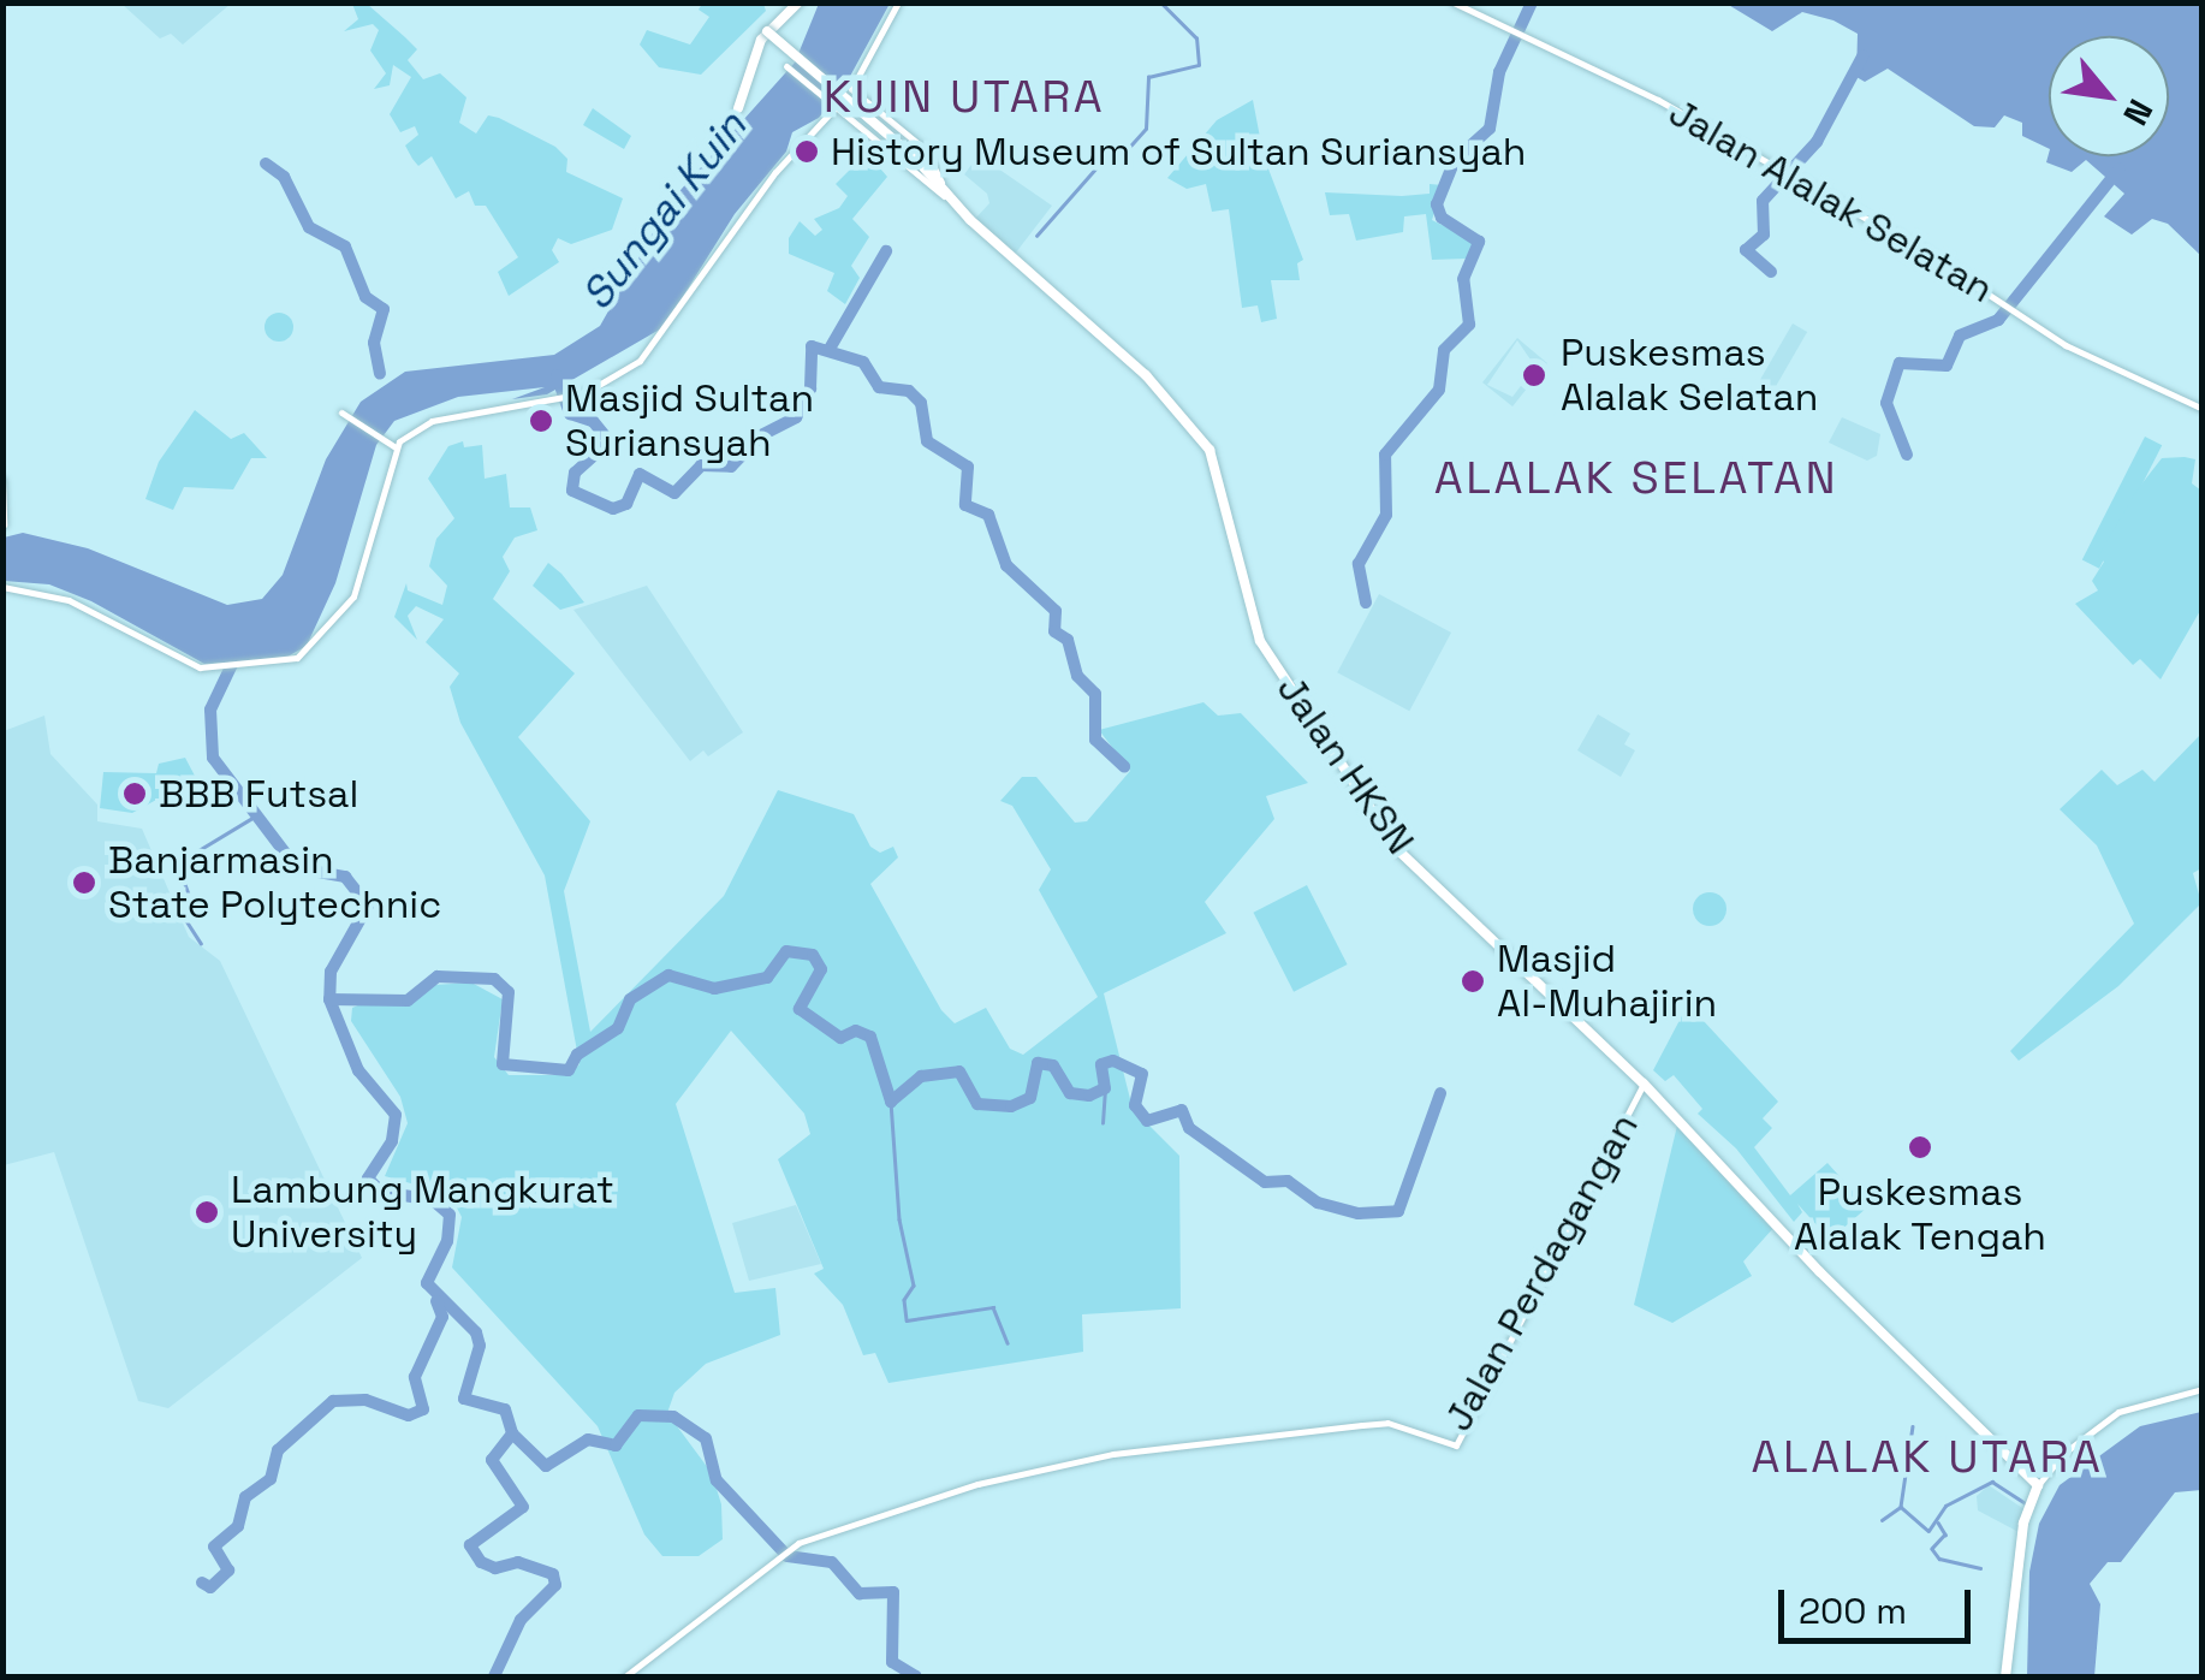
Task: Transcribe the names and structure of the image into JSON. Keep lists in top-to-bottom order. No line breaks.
{"streets":{"main road":["Jalan HKSN"],"street":["Jalan Alalak Selatan","Jalan Perdagangan"]},"crossings":[["Jalan HKSN","Jalan Perdagangan"]],"districts":["KUIN UTARA","ALALAK SELATAN","ALALAK UTARA"],"water":["Sungai Kuin"],"places":["History Museum of Sultan Suriansyah","Puskesmas Alalak Selatan","Masjid Sultan Suriansyah","BBB Futsal","Banjarmasin State Polytechnic","Masjid Al-Muhajirin","Puskesmas Alalak Tengah","Lambung Mangkurat University"],"scale_bar":"200 m","north":"bottom right"}
